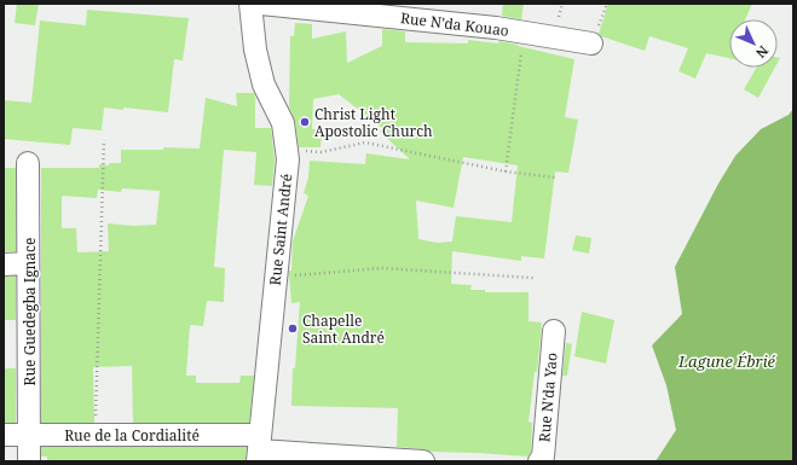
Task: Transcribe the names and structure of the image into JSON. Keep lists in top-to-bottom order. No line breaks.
{"streets":{"street":["Rue N'da Kouao","Rue Saint André","Rue Guedegba Ignace","Rue N'da Yao","Rue de la Cordialité"]},"crossings":[["Rue Saint André","Rue de la Cordialité"],["Rue Guedegba Ignace","Rue de la Cordialité"]],"water":["Lagune Ébrié"],"places":["Christ Light Apostolic Church","Chapelle Saint André"],"north":"bottom right"}
